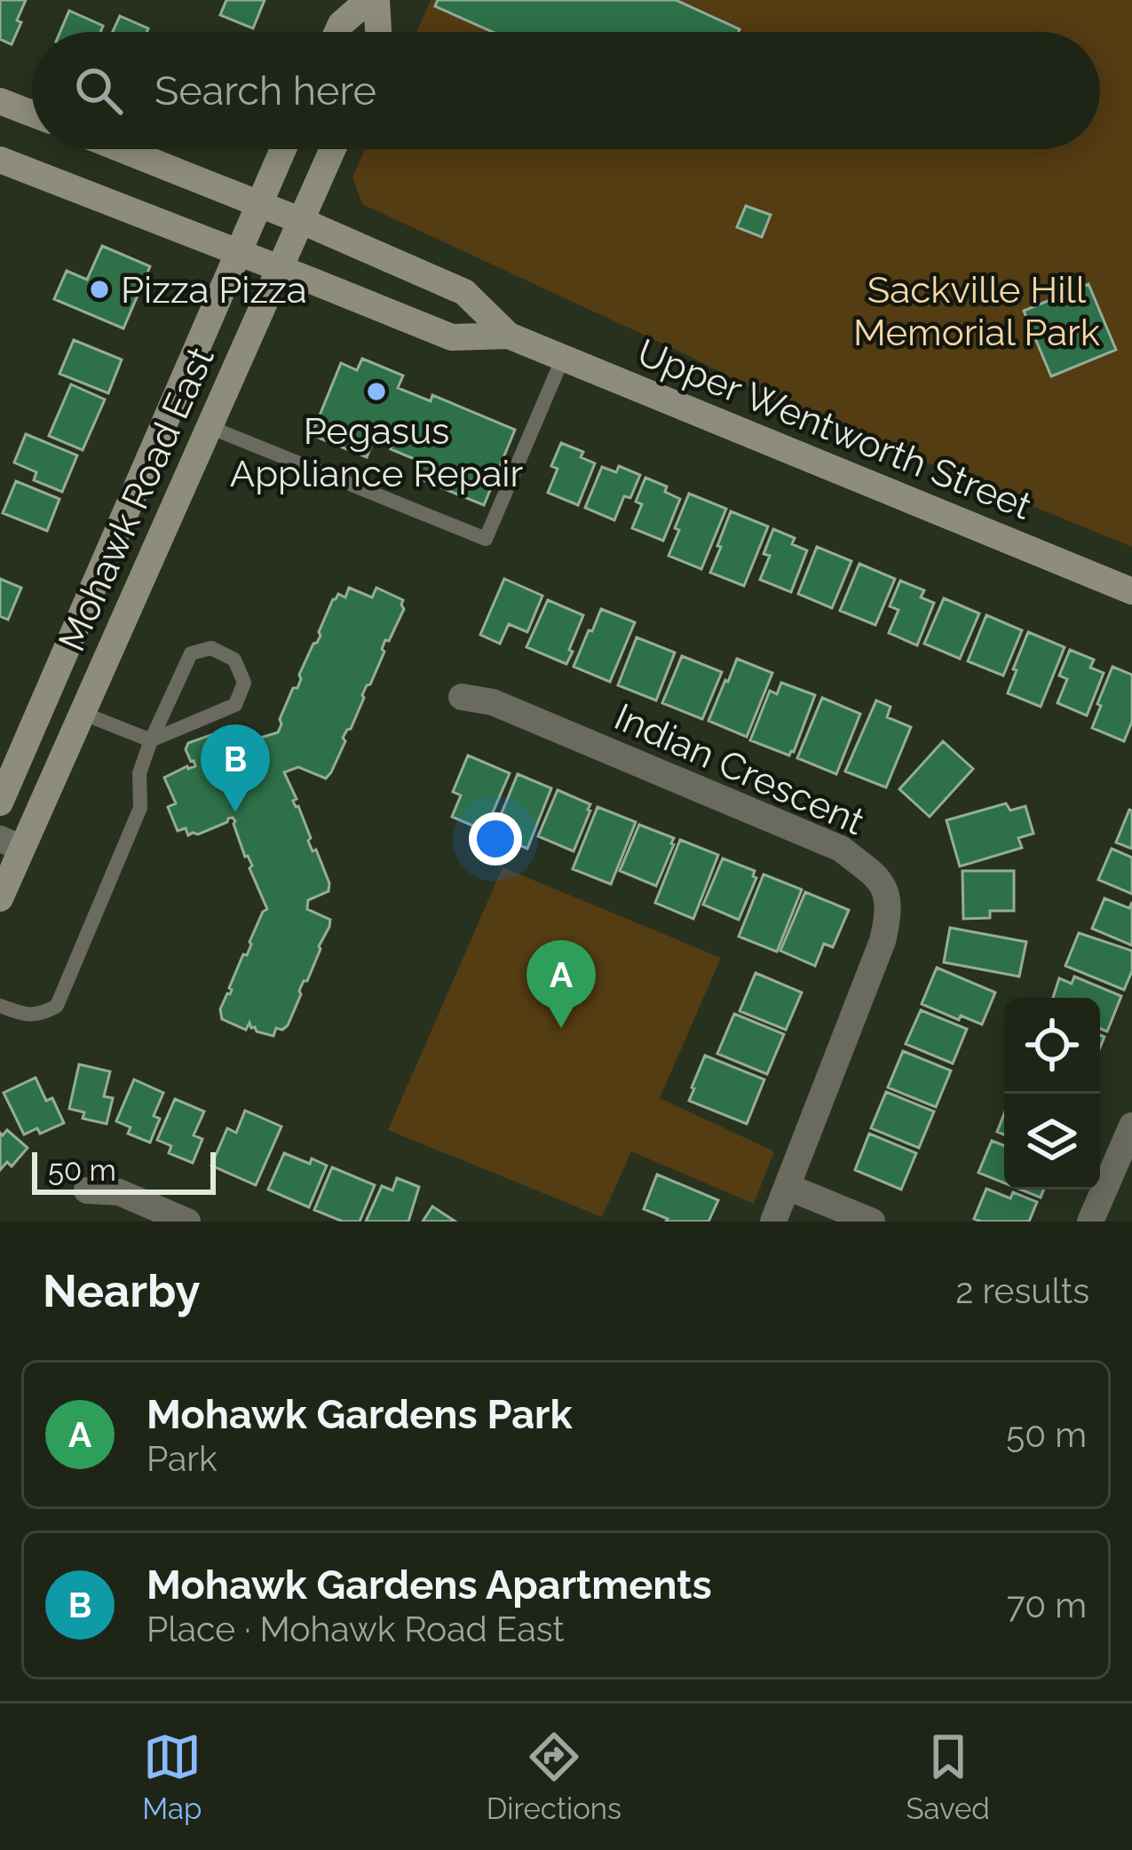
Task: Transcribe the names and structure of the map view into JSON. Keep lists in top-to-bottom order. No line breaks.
{"streets":{"main road":["Upper Wentworth Street","Mohawk Road East"],"street":["Indian Crescent"]},"crossings":[["Upper Wentworth Street","Mohawk Road East"]],"parks":["Sackville Hill Memorial Park"],"places":["Pizza Pizza","Pegasus Appliance Repair"],"scale_bar":"50 m","page":{"search":"Search here","pins":["B","A"],"scale":"50 m","heading":["Nearby","2 results"],"list":[{"mark":"A","name":"Mohawk Gardens Park","note":"Park","value":"50 m"},{"mark":"B","name":"Mohawk Gardens Apartments","note":"Place · Mohawk Road East","value":"70 m"}],"nav":["Map","Directions","Saved"]}}
